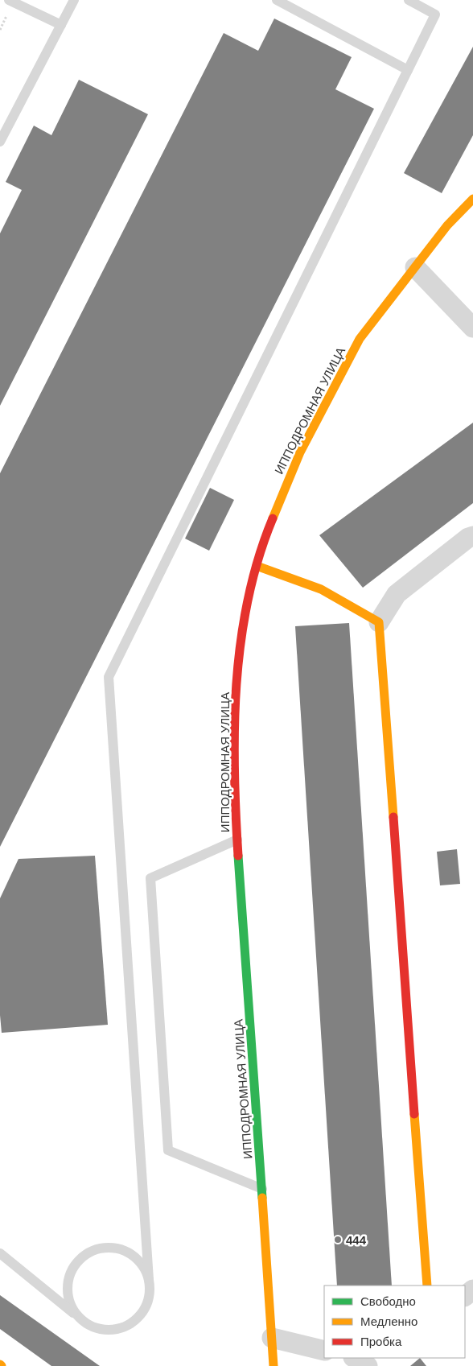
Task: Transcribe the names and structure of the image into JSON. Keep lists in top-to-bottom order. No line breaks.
{"streets":{"street":["ИППОДРОМНАЯ УЛИЦА"]},"places":["444"],"legend":["Свободно","Медленно","Пробка"]}
